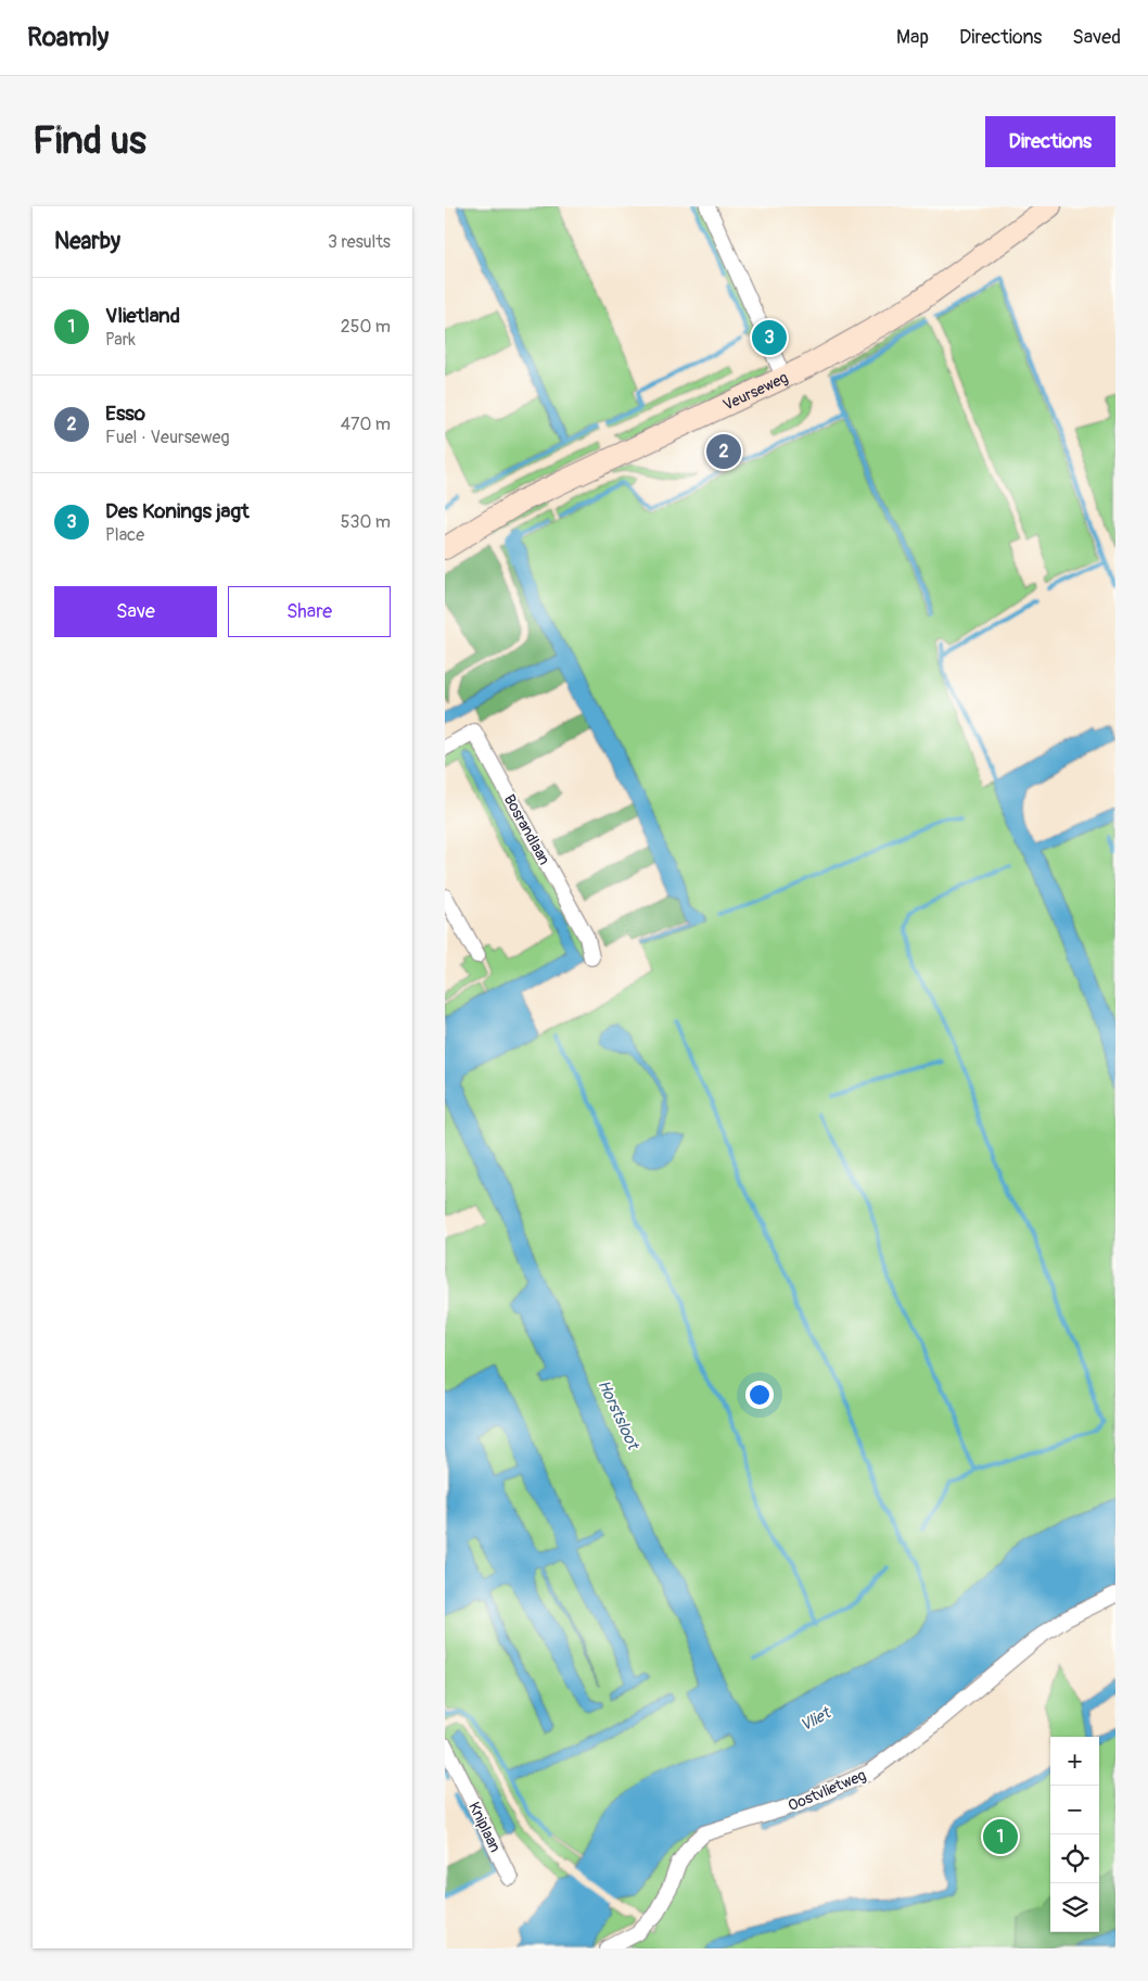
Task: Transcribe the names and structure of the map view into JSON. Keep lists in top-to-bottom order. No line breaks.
{"streets":{"main road":["Veurseweg"],"street":["Bosrandlaan","Oostvlietweg","Kniplaan"]},"water":["Horstsloot","Vliet"],"page":{"header":"Roamly","nav":["Map","Directions","Saved"],"buttons":["Directions",["Save","Share"]],"title":"Find us","heading":["Nearby","3 results"],"list":[{"mark":"1","name":"Vlietland","note":"Park","value":"250 m"},{"mark":"2","name":"Esso","note":"Fuel · Veurseweg","value":"470 m"},{"mark":"3","name":"Des Konings jagt","note":"Place","value":"530 m"}],"pins":["3","2","1"],"map_buttons":["+","−"]}}
